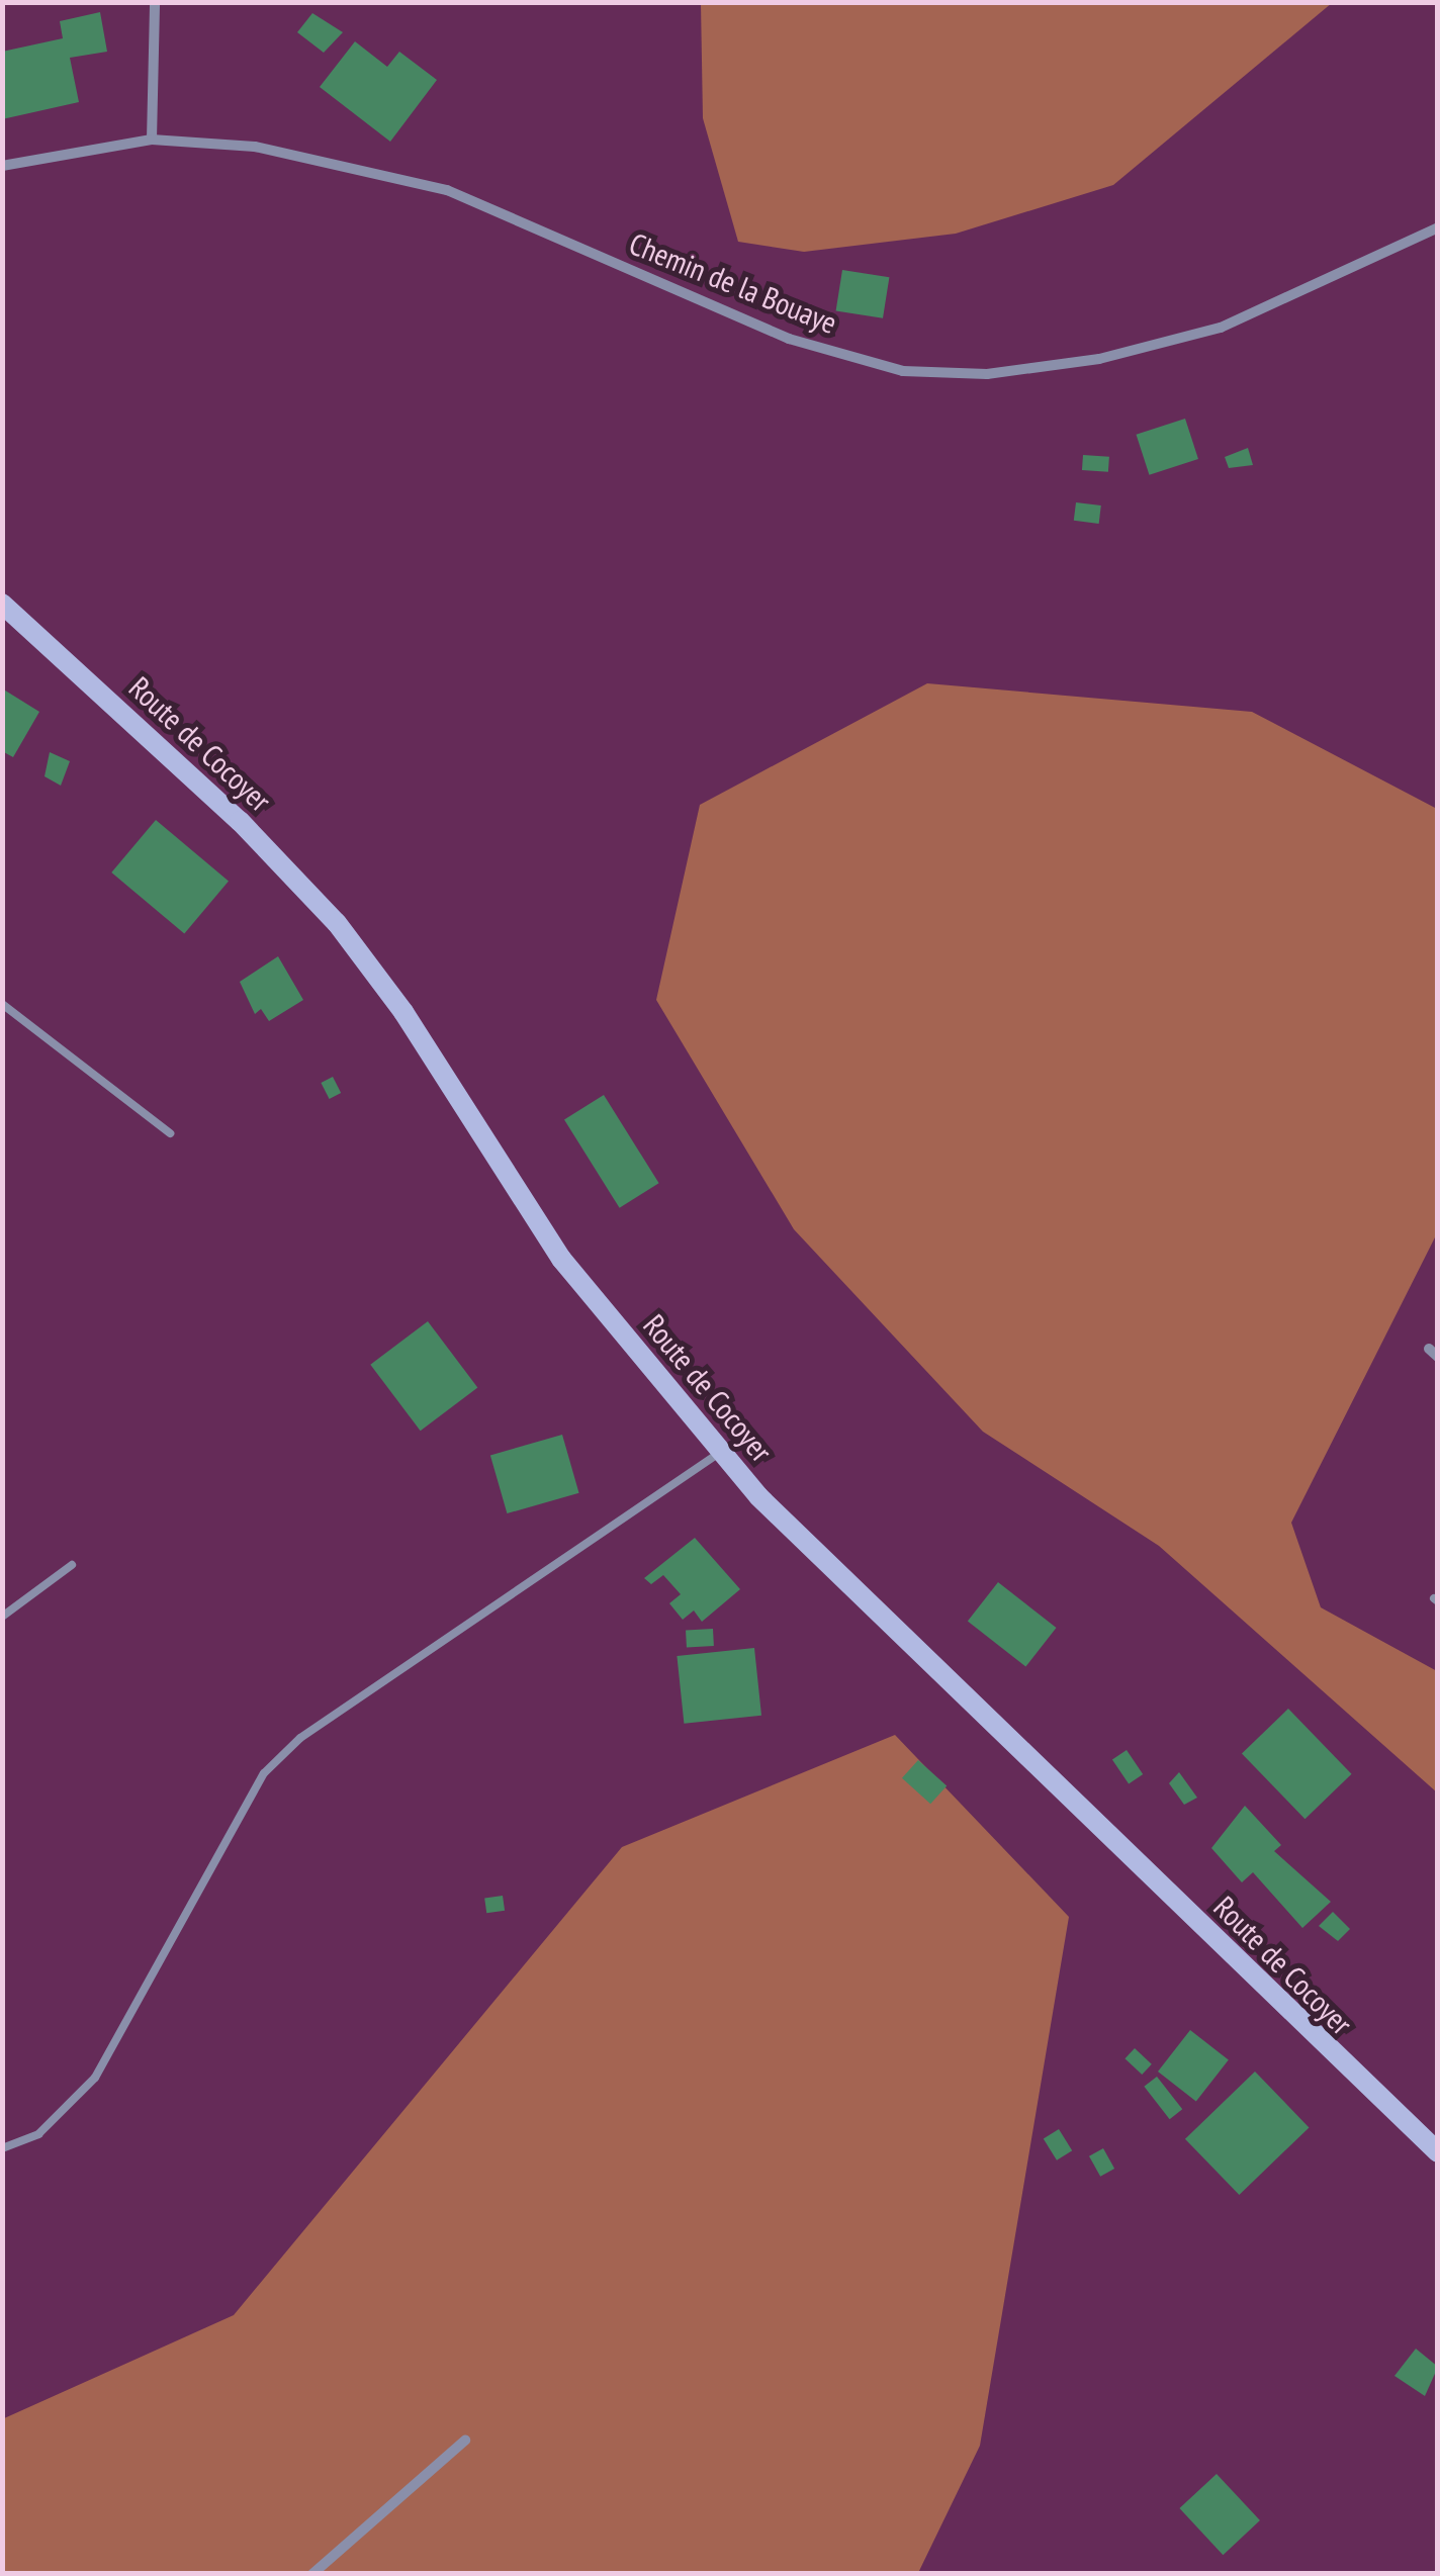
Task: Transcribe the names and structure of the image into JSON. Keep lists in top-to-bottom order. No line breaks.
{"streets":{"main road":["Route de Cocoyer"],"street":["Chemin de la Bouaye"]}}
